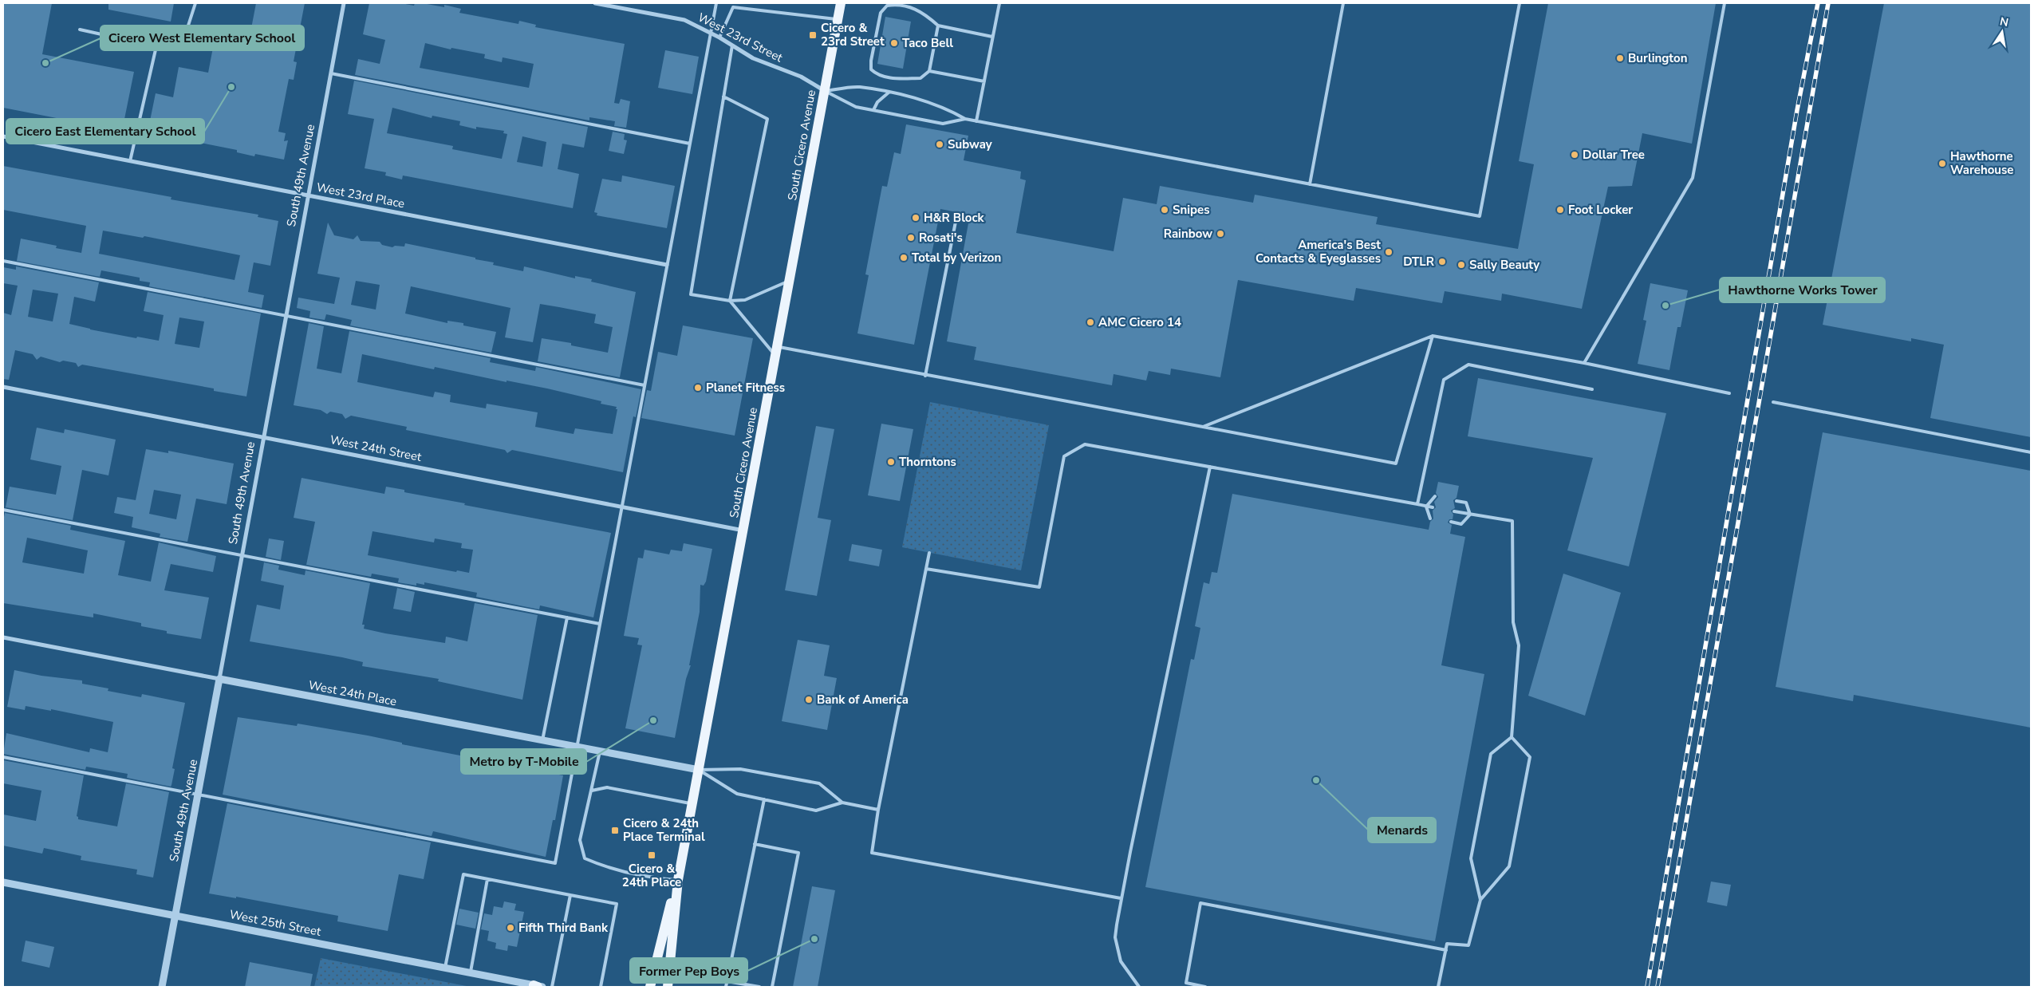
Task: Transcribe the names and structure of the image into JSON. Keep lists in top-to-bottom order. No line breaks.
{"streets":{"main road":["South Cicero Avenue"],"street":["West 23rd Street","South 49th Avenue","West 23rd Place","West 24th Street","West 24th Place","West 25th Street"]},"crossings":[["West 23rd Street","South Cicero Avenue"],["South Cicero Avenue","West 24th Street"],["South Cicero Avenue","West 24th Place"],["South 49th Avenue","West 23rd Place"],["South 49th Avenue","West 24th Street"],["South 49th Avenue","West 24th Place"],["South 49th Avenue","West 25th Street"]],"places":{"transit":["Cicero & 23rd Street","Cicero & 24th Place Terminal","Cicero & 24th Place"],"other":["Taco Bell","Burlington","Cicero West Elementary School","Cicero East Elementary School","Subway","Dollar Tree","Hawthorne Warehouse","Snipes","Foot Locker","H&R Block","Rainbow","Rosati's","America's Best Contacts & Eyeglasses","Total by Verizon","DTLR","Sally Beauty","Hawthorne Works Tower","AMC Cicero 14","Planet Fitness","Thorntons","Bank of America","Metro by T-Mobile","Menards","Fifth Third Bank","Former Pep Boys"]},"north":"top"}
